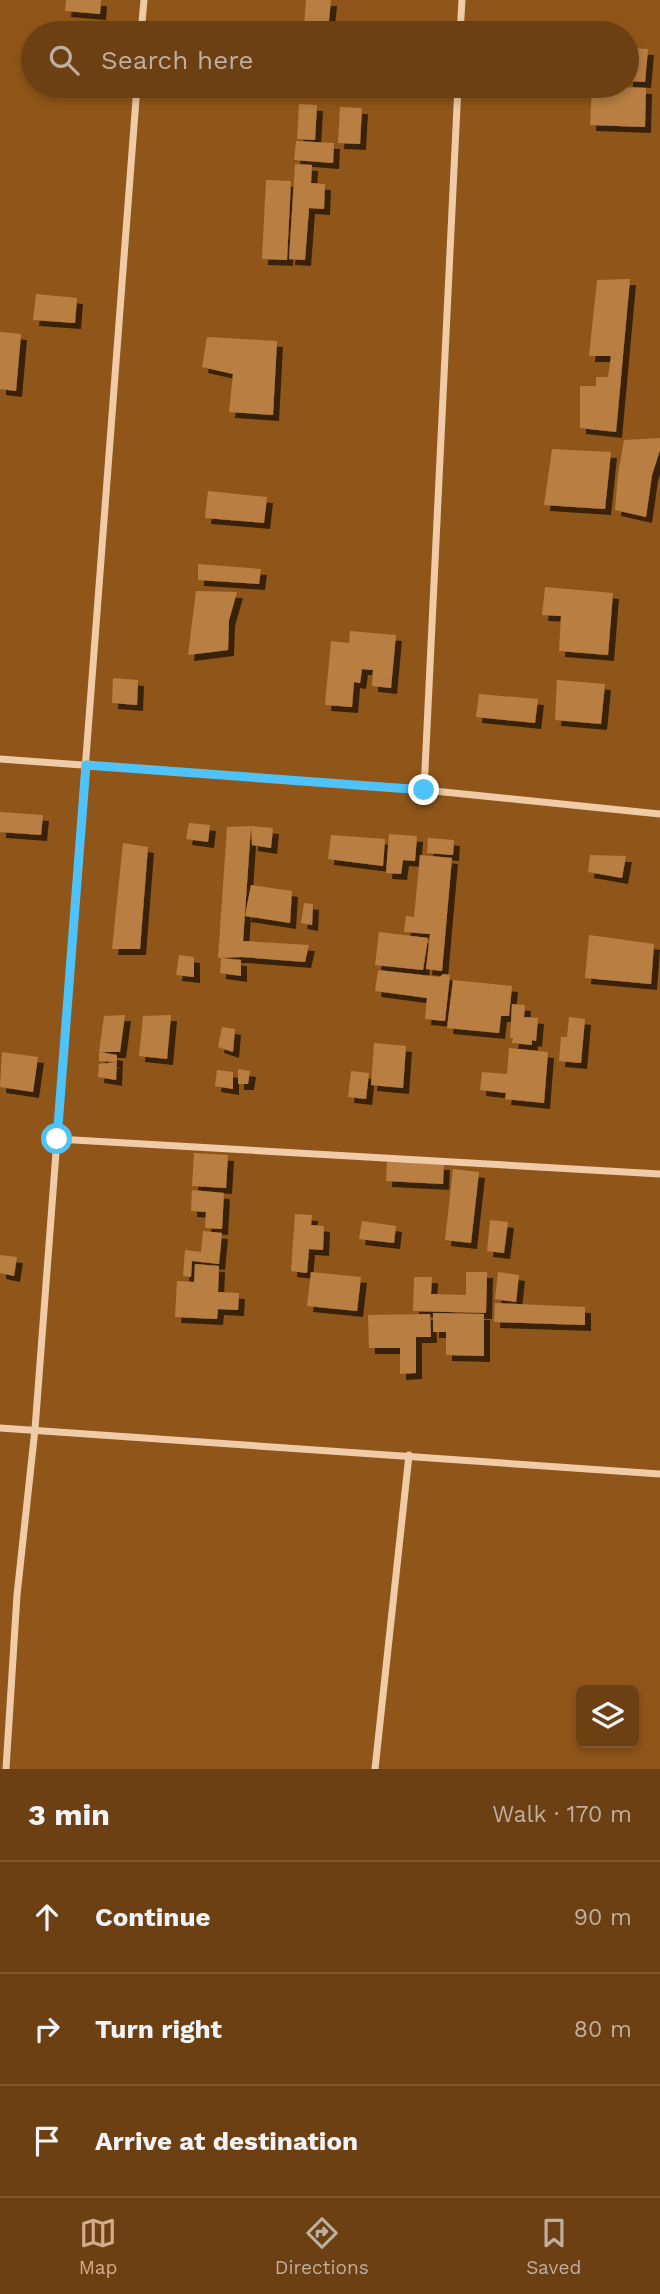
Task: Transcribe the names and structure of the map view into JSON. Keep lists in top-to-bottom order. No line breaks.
{"page":{"search":"Search here","heading":["3 min","Walk · 170 m"],"list":[["Continue","90 m"],["Turn right","80 m"],"Arrive at destination"],"nav":["Map","Directions","Saved"]}}
